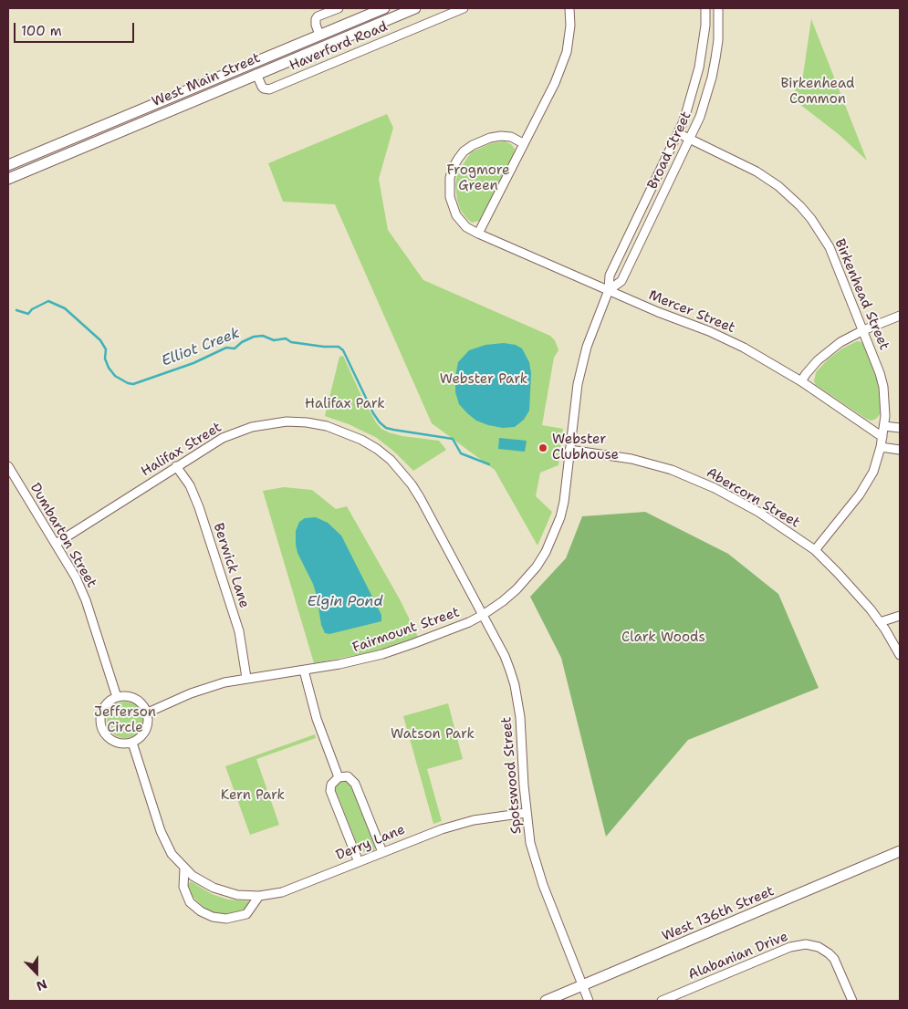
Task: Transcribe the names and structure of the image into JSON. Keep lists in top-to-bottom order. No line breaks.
{"streets":{"street":["Haverford Road","West Main Street","Broad Street","Birkenhead Street","Mercer Street","Halifax Street","Abercorn Street","Dumbarton Street","Berwick Lane","Fairmount Street","Spotswood Street","Derry Lane","West 136th Street","Alabanian Drive"]},"crossings":[["Haverford Road","West Main Street"],["Broad Street","Birkenhead Street"],["Broad Street","Mercer Street"],["Broad Street","Abercorn Street"],["Broad Street","Fairmount Street"],["Birkenhead Street","Mercer Street"],["Birkenhead Street","Abercorn Street"],["Halifax Street","Dumbarton Street"],["Halifax Street","Berwick Lane"],["Halifax Street","Fairmount Street"],["Halifax Street","Spotswood Street"],["Abercorn Street","Fairmount Street"],["Dumbarton Street","Fairmount Street"],["Berwick Lane","Fairmount Street"],["Fairmount Street","Spotswood Street"],["Spotswood Street","Derry Lane"],["Spotswood Street","West 136th Street"]],"water":["Elliot Creek","Elgin Pond"],"parks":["Birkenhead Common","Frogmore Green","Webster Park","Halifax Park","Clark Woods","Jefferson Circle","Watson Park","Kern Park"],"places":["Webster Clubhouse"],"scale_bar":"100 m","north":"bottom"}
